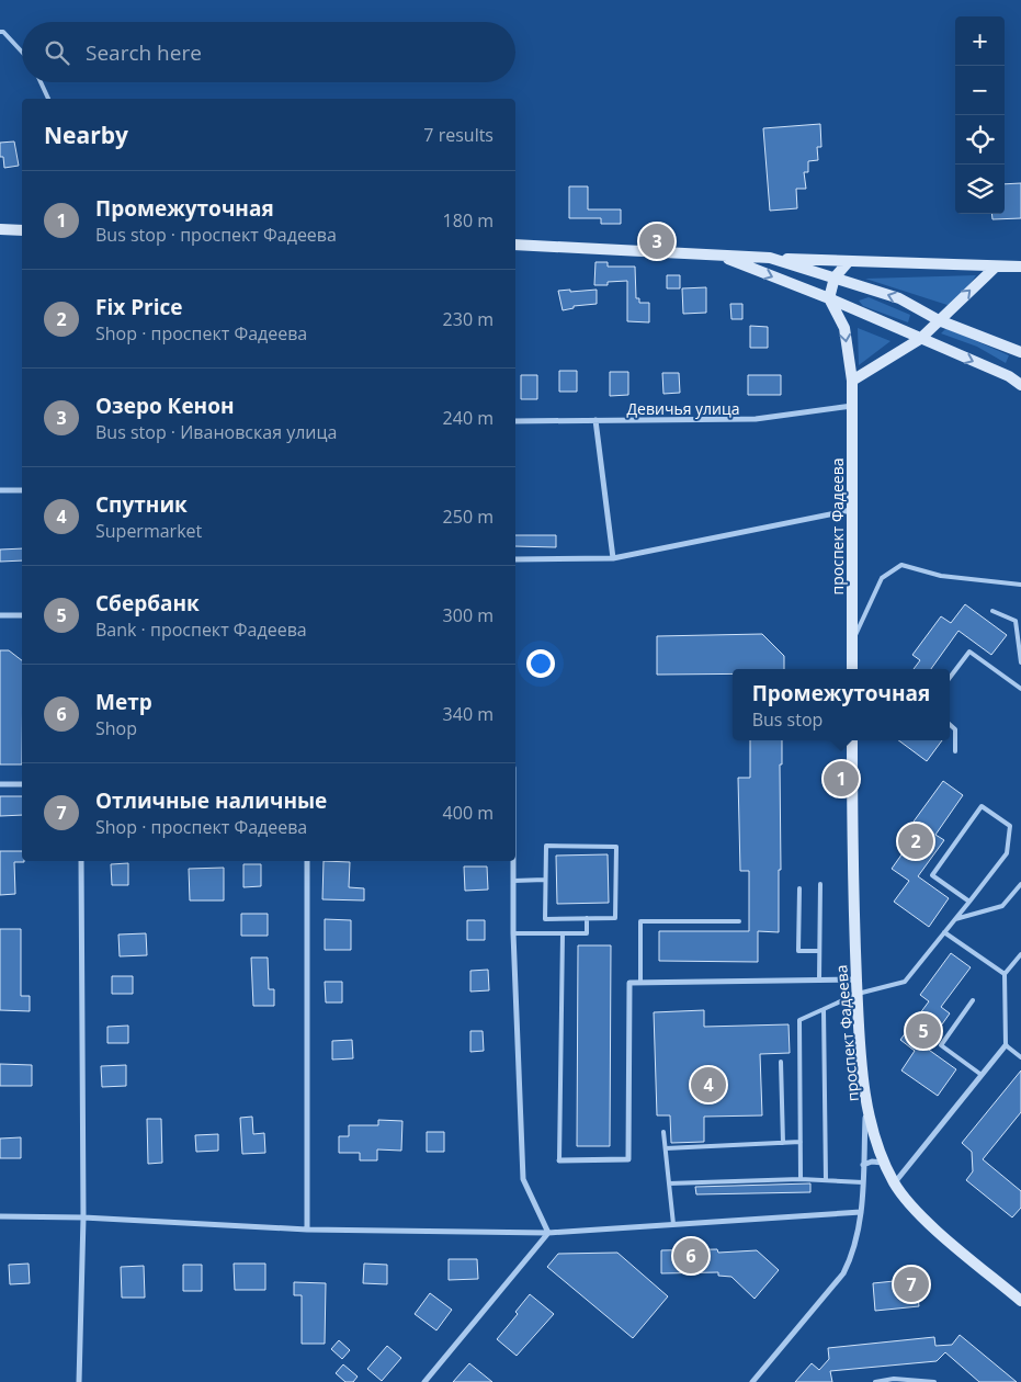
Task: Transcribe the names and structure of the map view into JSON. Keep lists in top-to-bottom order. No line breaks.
{"streets":{"street":["Девичья улица","проспект Фадеева"]},"crossings":[["Девичья улица","проспект Фадеева"]],"page":{"map_buttons":["+","−"],"search":"Search here","heading":["Nearby","7 results"],"list":[{"mark":"1","name":"Промежуточная","note":"Bus stop · проспект Фадеева","value":"180 m"},{"mark":"2","name":"Fix Price","note":"Shop · проспект Фадеева","value":"230 m"},{"mark":"3","name":"Озеро Кенон","note":"Bus stop · Ивановская улица","value":"240 m"},{"mark":"4","name":"Спутник","note":"Supermarket","value":"250 m"},{"mark":"5","name":"Сбербанк","note":"Bank · проспект Фадеева","value":"300 m"},{"mark":"6","name":"Метр","note":"Shop","value":"340 m"},{"mark":"7","name":"Отличные наличные","note":"Shop · проспект Фадеева","value":"400 m"}],"pins":["3","1","2","5","4","6","7"],"popup":["Промежуточная","Bus stop"]}}
